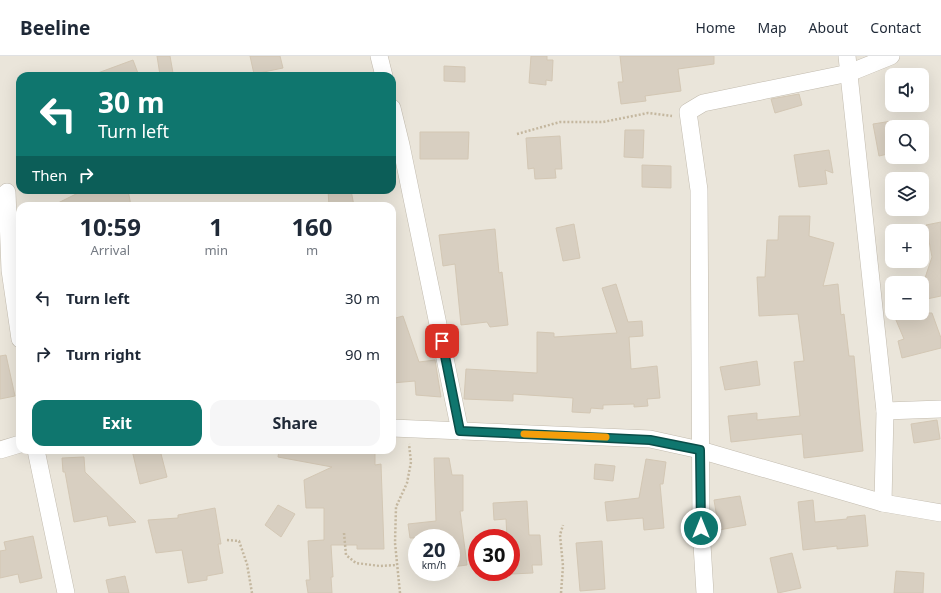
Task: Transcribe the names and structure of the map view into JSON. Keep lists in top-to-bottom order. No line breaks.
{"page":{"header":"Beeline","nav":["Home","Map","About","Contact"],"map_buttons":["+","−"],"turn":["30 m","Turn left"],"then":"Then","eta":["10:59","Arrival","1","min","160","m"],"list":[{"name":"Turn left","value":"30 m"},{"name":"Turn right","value":"90 m"}],"buttons":["Exit","Share"],"speed":"20 km/h","limit":"30"}}
